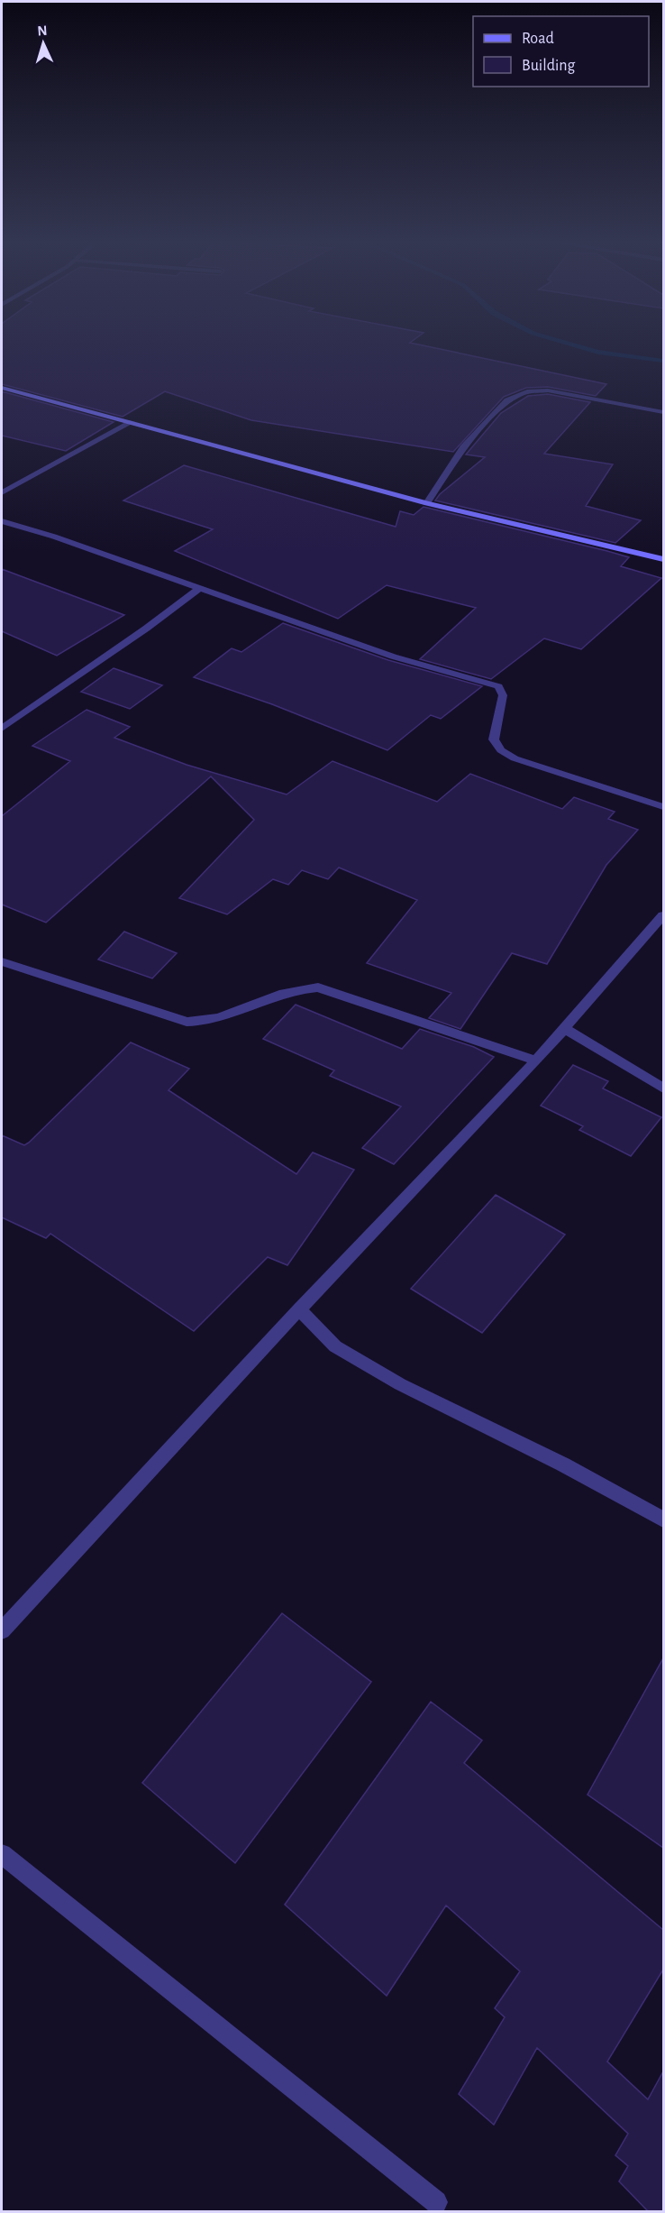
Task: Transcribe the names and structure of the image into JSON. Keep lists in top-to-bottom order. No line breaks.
{"legend":["Road","Building"],"north":"top"}
